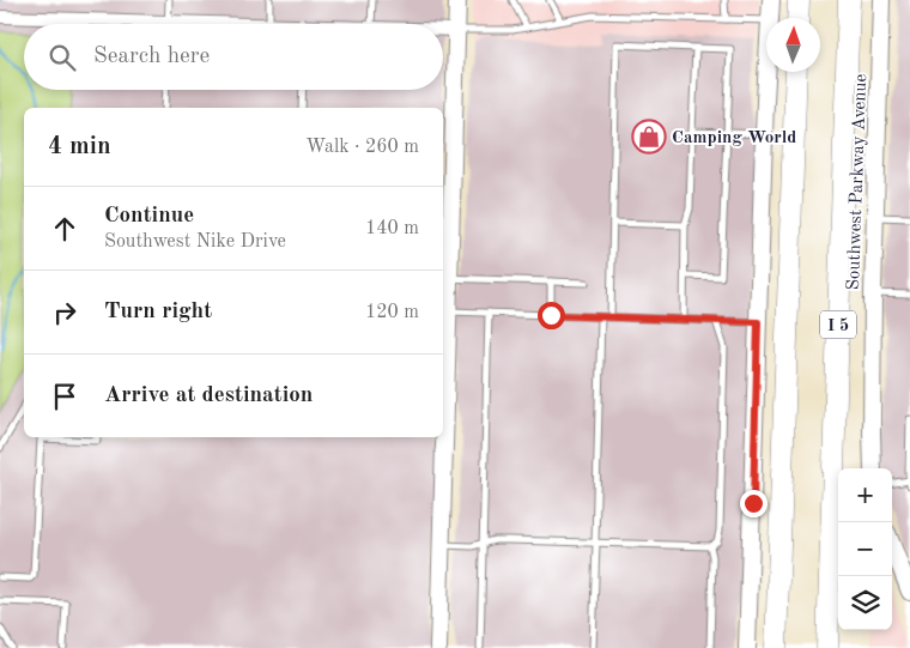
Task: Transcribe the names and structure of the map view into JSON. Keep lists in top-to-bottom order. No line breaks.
{"streets":{"highway":["I 5"],"street":["Southwest Parkway Avenue"]},"places":{"shop":["Camping World"]},"north":"top","page":{"search":"Search here","heading":["4 min","Walk · 260 m"],"list":[["Continue","Southwest Nike Drive","140 m"],["Turn right","120 m"],"Arrive at destination"],"map_buttons":["+","−"]}}
